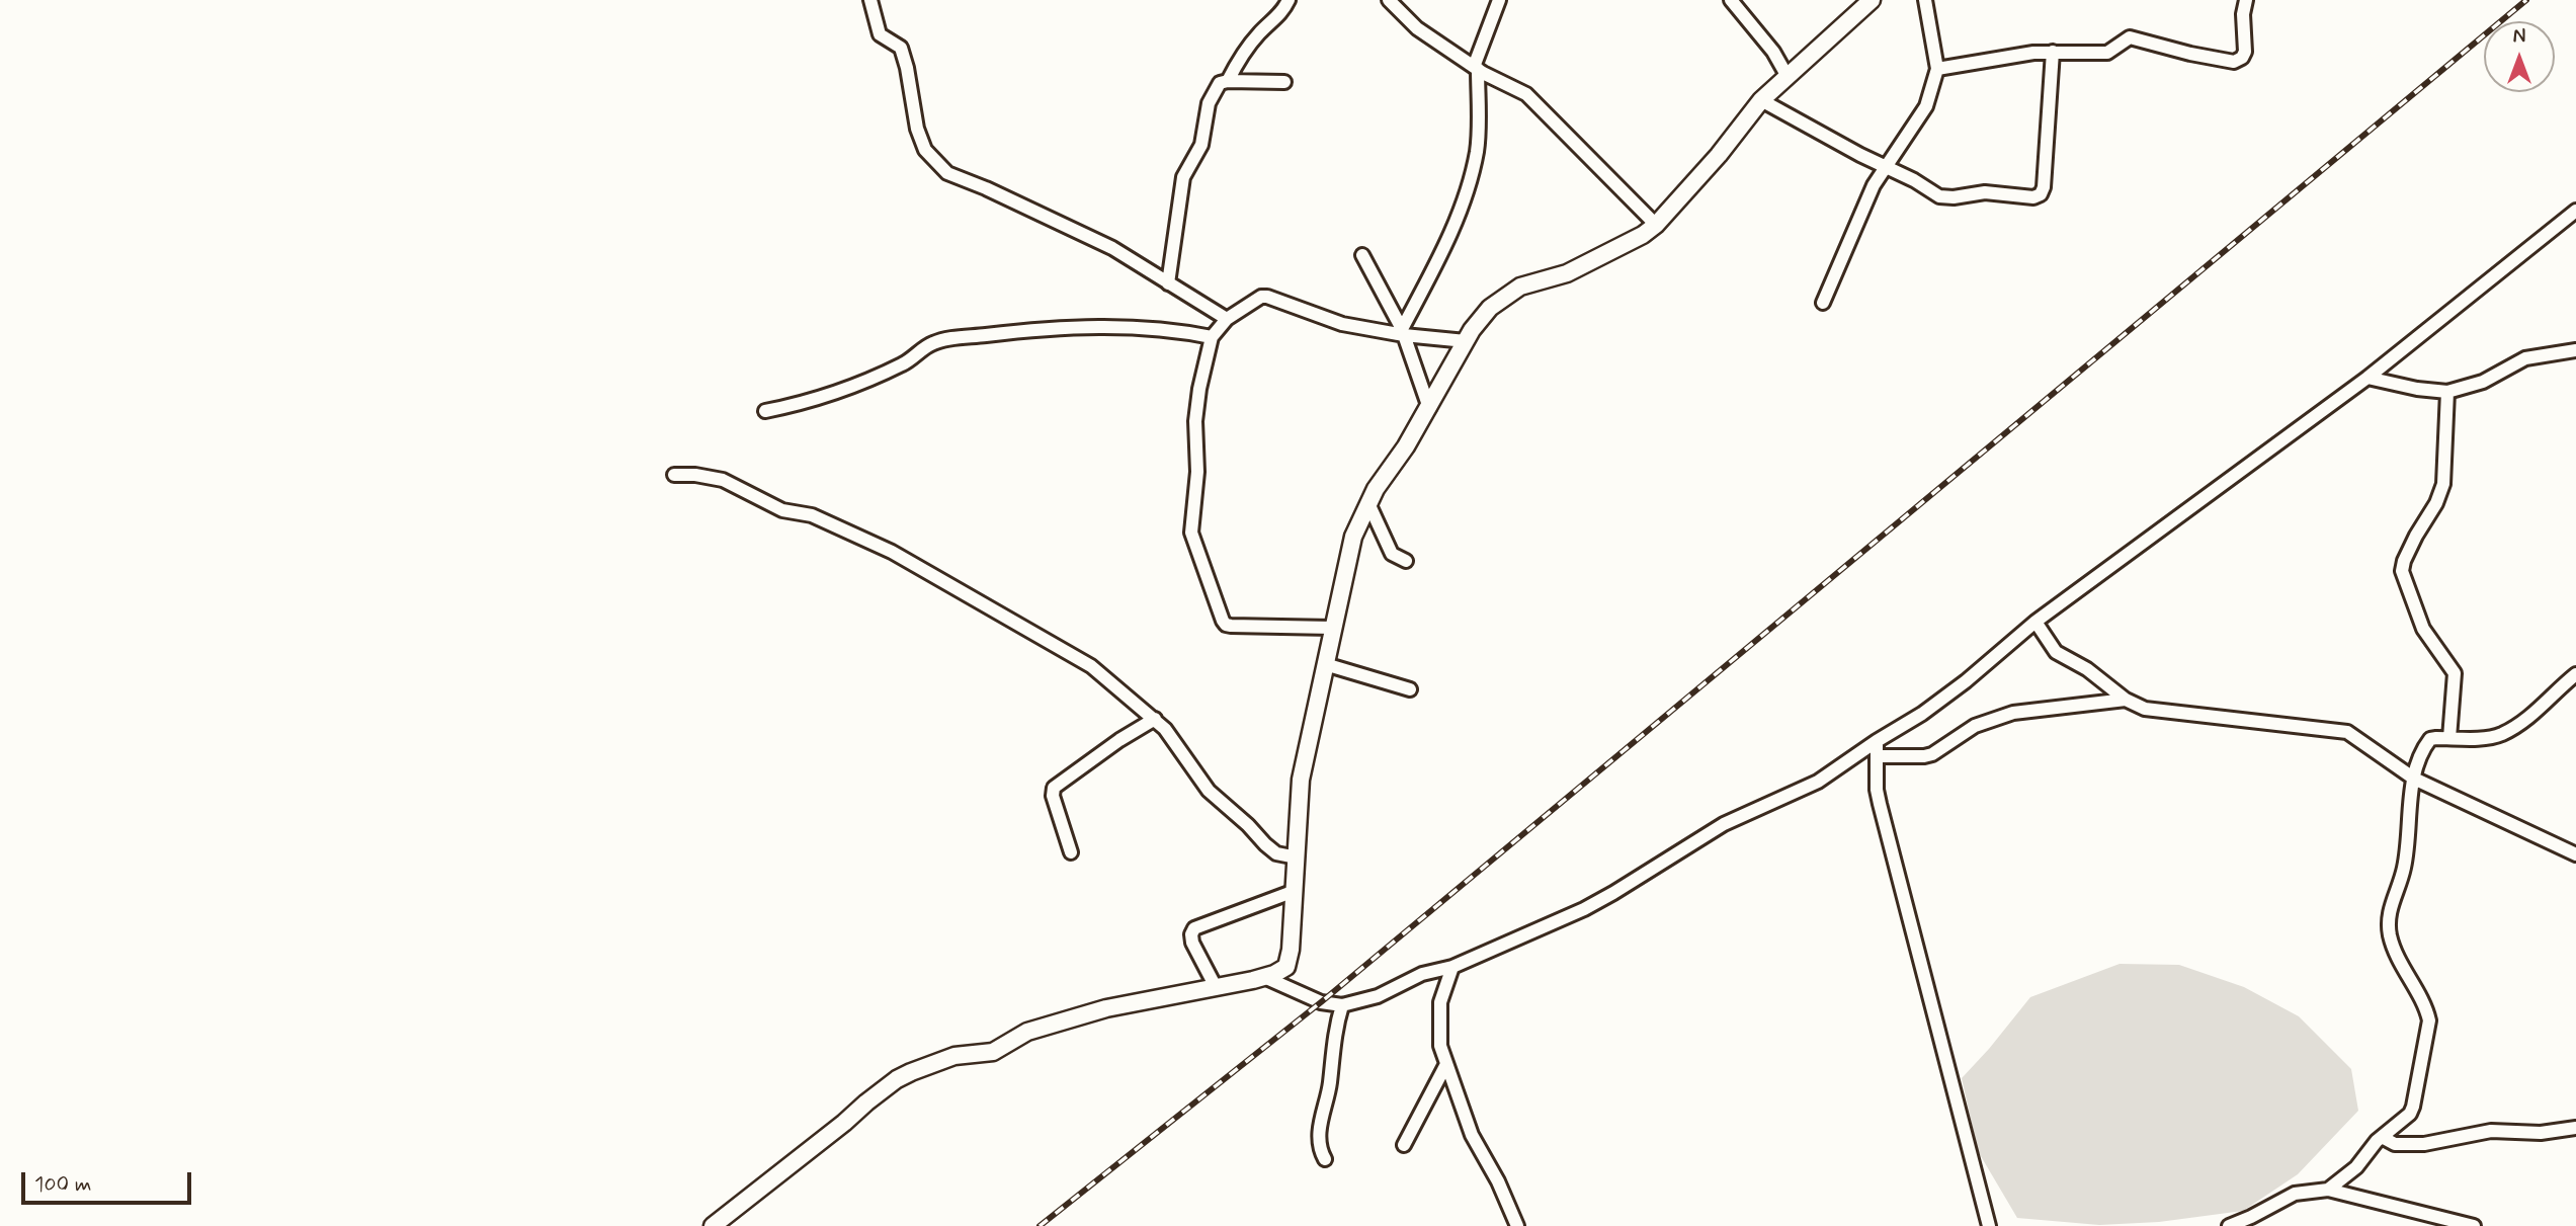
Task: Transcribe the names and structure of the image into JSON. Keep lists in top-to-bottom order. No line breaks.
{"scale_bar":"100 m","north":"top"}
